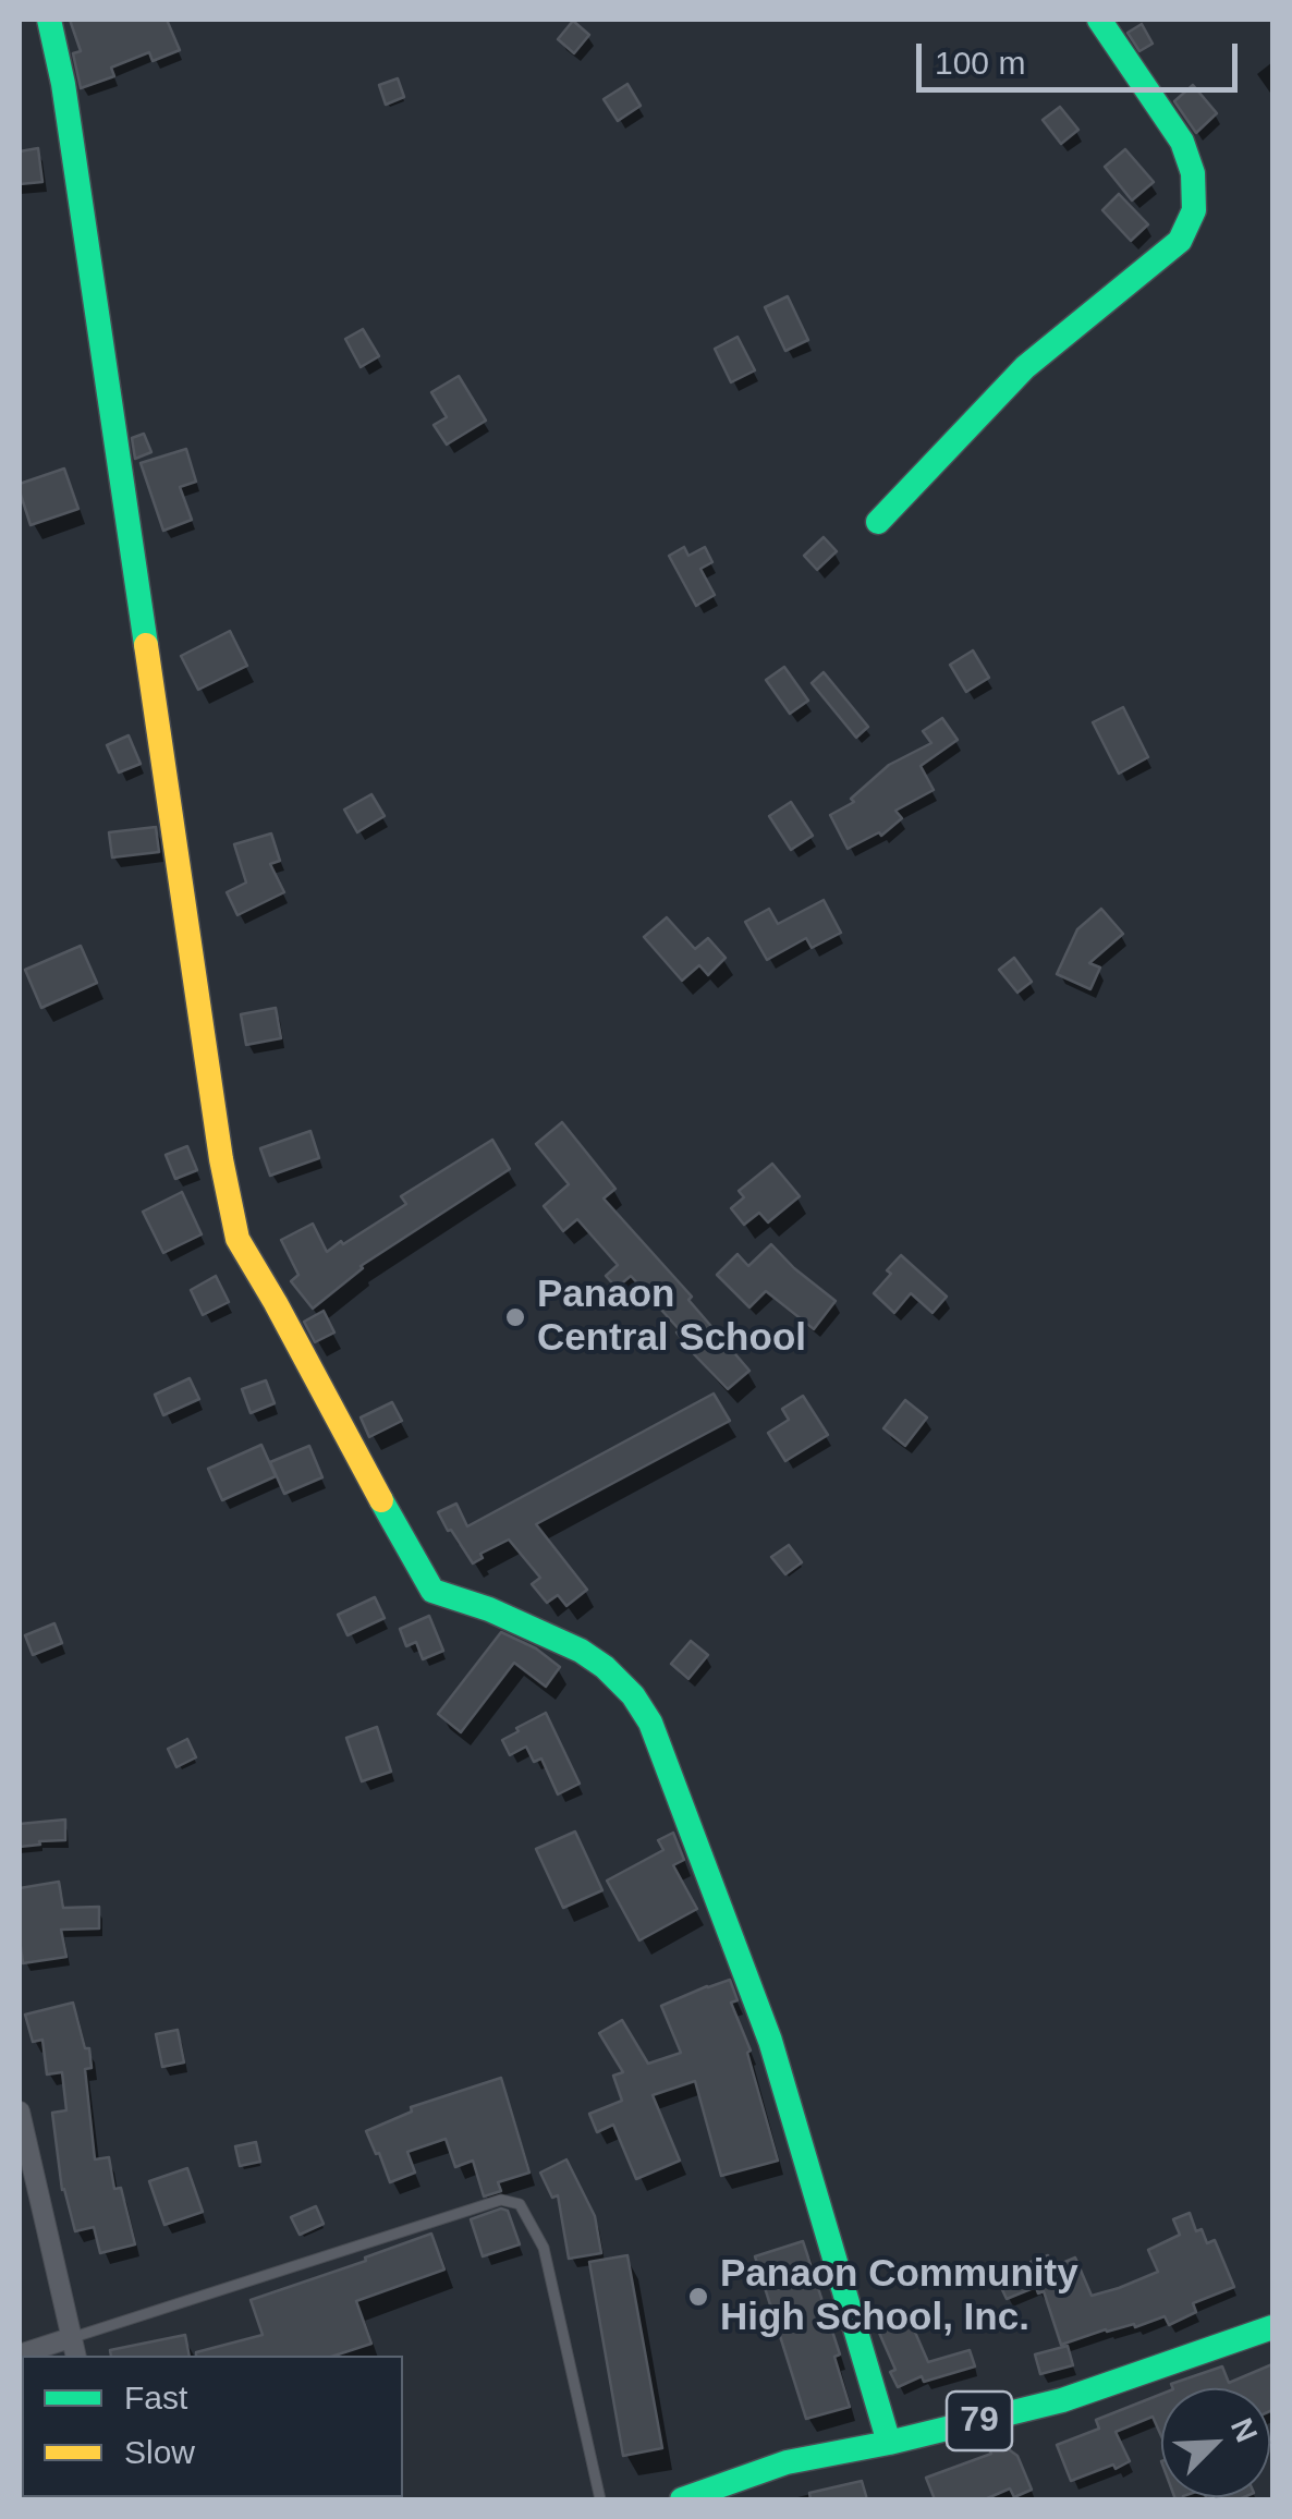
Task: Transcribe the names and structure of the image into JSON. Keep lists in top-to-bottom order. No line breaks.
{"streets":{"main road":["79"]},"places":["Panaon Central School","Panaon Community High School, Inc."],"legend":["Fast","Slow"],"scale_bar":"100 m","north":"top right"}
